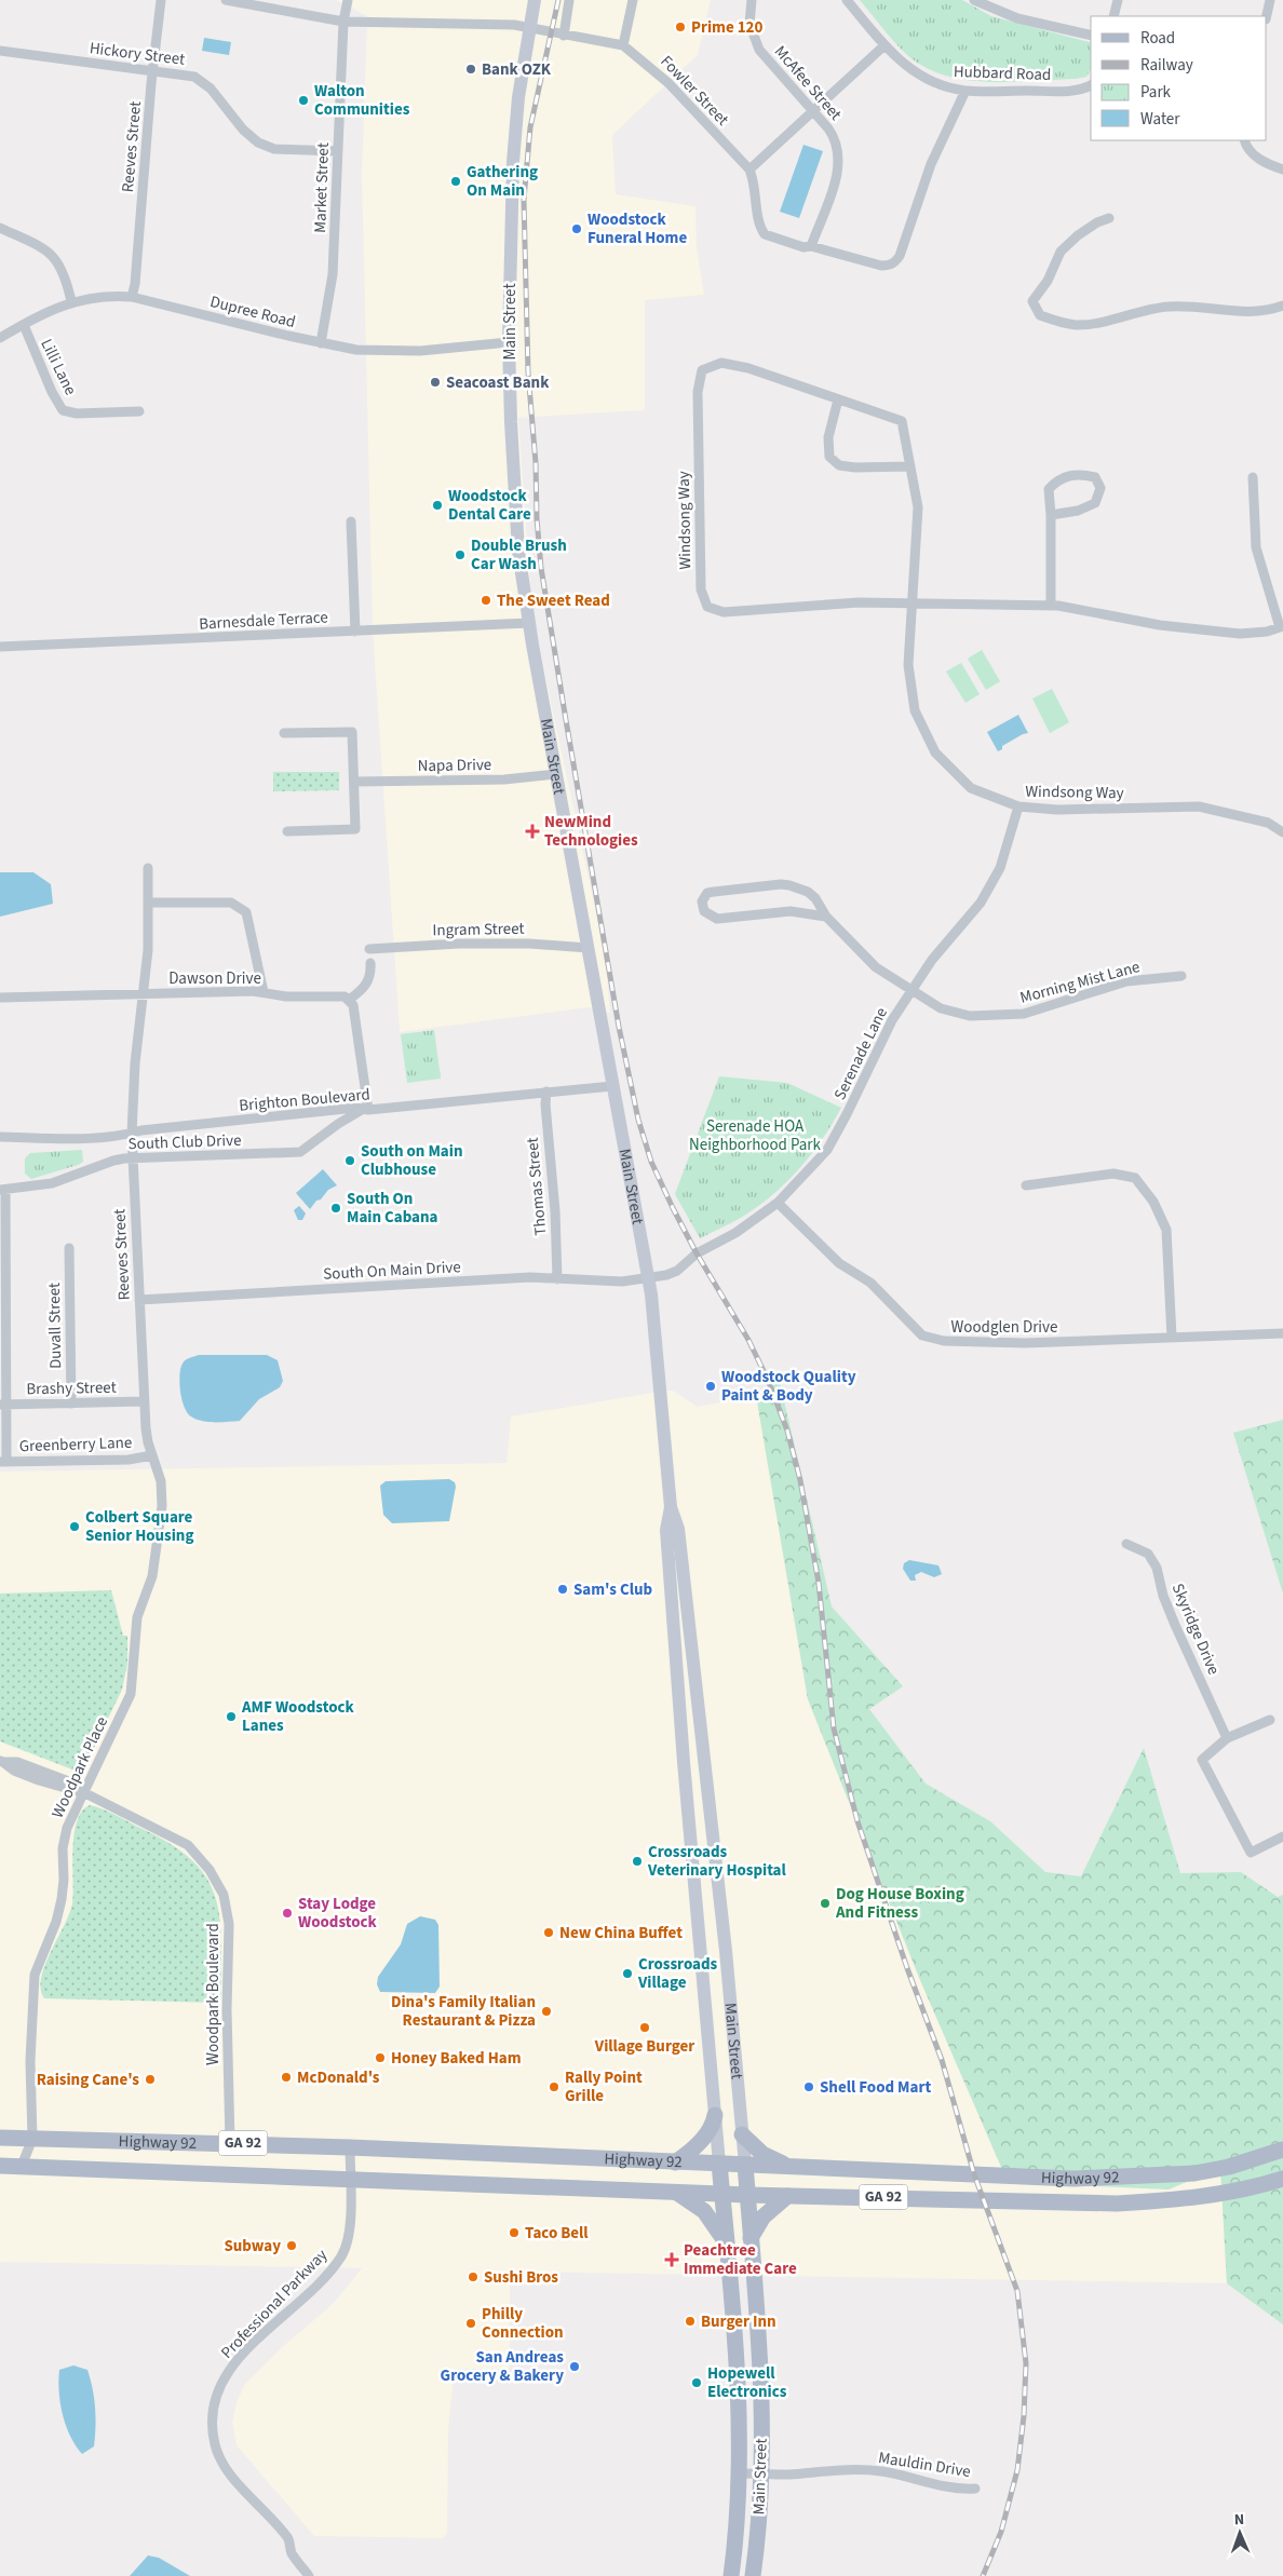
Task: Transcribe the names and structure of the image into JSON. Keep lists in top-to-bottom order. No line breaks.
{"streets":{"main road":["Main Street","Highway 92","GA 92"],"street":["Hickory Street","Hubbard Road","McAfee Street","Fowler Street","Reeves Street","Market Street","Dupree Road","Lilli Lane","Windsong Way","Barnesdale Terrace","Napa Drive","Ingram Street","Dawson Drive","Morning Mist Lane","Serenade Lane","Brighton Boulevard","South Club Drive","Thomas Street","South On Main Drive","Duvall Street","Woodglen Drive","Brashy Street","Greenberry Lane","Skyridge Drive","Woodpark Place","Woodpark Boulevard","Professional Parkway","Mauldin Drive"]},"crossings":[["Hickory Street","Reeves Street"],["Hickory Street","Market Street"],["Hubbard Road","Fowler Street"],["McAfee Street","Fowler Street"],["Reeves Street","Dupree Road"],["Reeves Street","Dawson Drive"],["Reeves Street","Brighton Boulevard"],["Reeves Street","South Club Drive"],["Reeves Street","South On Main Drive"],["Reeves Street","Brashy Street"],["Reeves Street","Greenberry Lane"],["Reeves Street","Woodpark Place"],["Market Street","Dupree Road"],["Dupree Road","Main Street"],["Dupree Road","Lilli Lane"],["Main Street","Barnesdale Terrace"],["Main Street","Napa Drive"],["Main Street","Ingram Street"],["Main Street","Serenade Lane"],["Main Street","Brighton Boulevard"],["Main Street","South On Main Drive"],["Main Street","Highway 92"],["Main Street","Mauldin Drive"],["Windsong Way","Serenade Lane"],["Morning Mist Lane","Serenade Lane"],["Serenade Lane","South On Main Drive"],["Serenade Lane","Woodglen Drive"],["Brighton Boulevard","South Club Drive"],["Brighton Boulevard","Thomas Street"],["Thomas Street","South On Main Drive"],["Duvall Street","Brashy Street"],["Woodpark Place","Woodpark Boulevard"],["Woodpark Place","Highway 92"],["Woodpark Boulevard","Highway 92"],["Highway 92","Professional Parkway"]],"parks":["Serenade HOA Neighborhood Park"],"places":{"other":["Prime 120","Bank OZK","Walton Communities","Gathering On Main","Woodstock Funeral Home","Seacoast Bank","Woodstock Dental Care","Double Brush Car Wash","The Sweet Read","South on Main Clubhouse","South On Main Cabana","Woodstock Quality Paint & Body","Colbert Square Senior Housing","Sam's Club","AMF Woodstock Lanes","Crossroads Veterinary Hospital","Dog House Boxing And Fitness","Stay Lodge Woodstock","New China Buffet","Crossroads Village","Dina's Family Italian Restaurant & Pizza","Village Burger","Honey Baked Ham","McDonald's","Raising Cane's","Rally Point Grille","Shell Food Mart","Taco Bell","Subway","Sushi Bros","Burger Inn","Philly Connection","San Andreas Grocery & Bakery","Hopewell Electronics"],"health":["NewMind Technologies","Peachtree Immediate Care"]},"legend":["Road","Railway","Park","Water"],"north":"top"}
